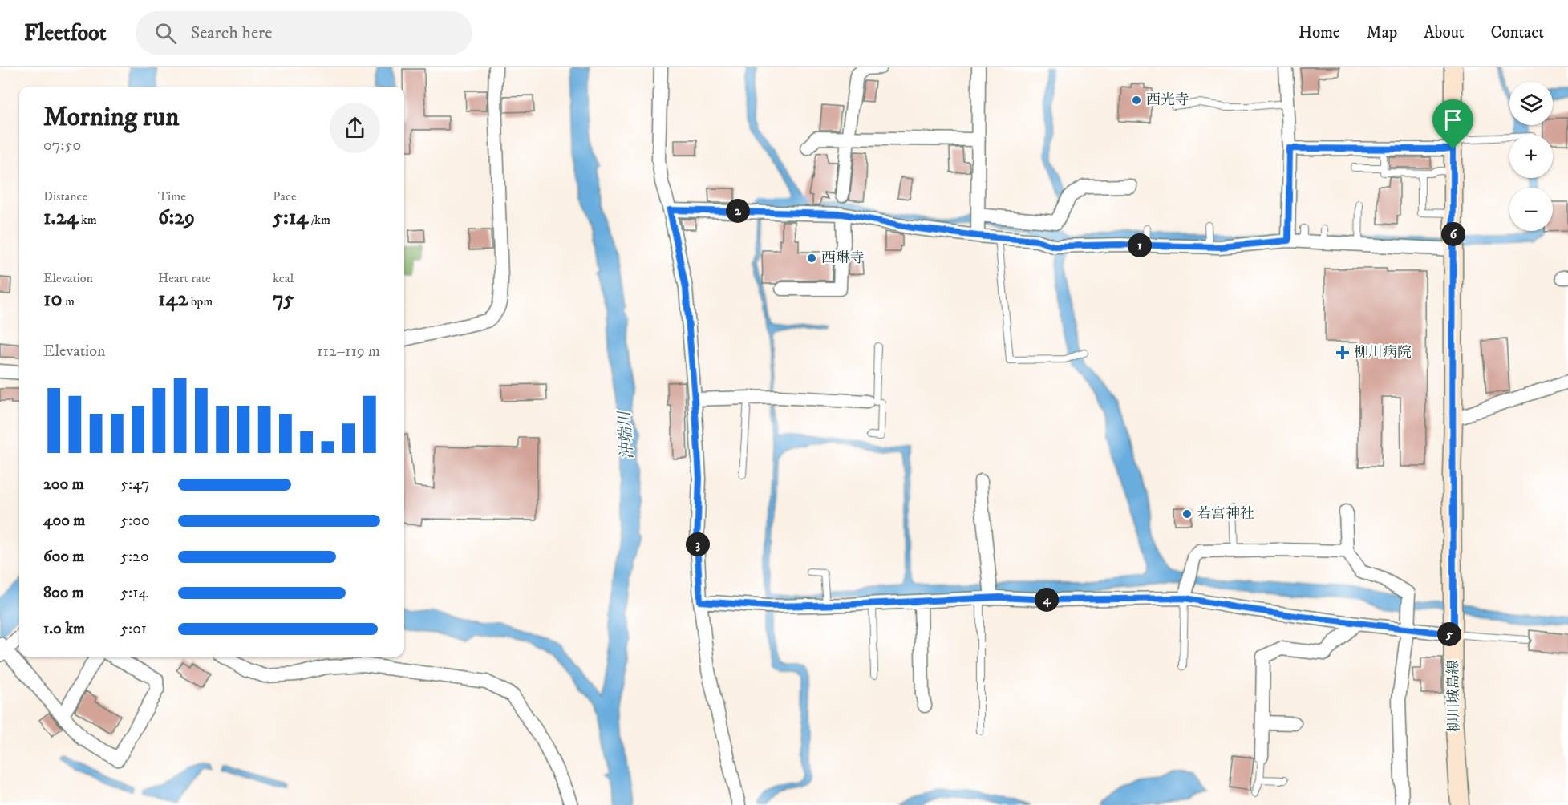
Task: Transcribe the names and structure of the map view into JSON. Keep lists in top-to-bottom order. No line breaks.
{"streets":{"main road":["柳川城島線"]},"water":["沖端川"],"places":{"other":["西光寺","西琳寺","若宮神社"],"health":["柳川病院"]},"page":{"header":"Fleetfoot","search":"Search here","nav":["Home","Map","About","Contact"],"map_buttons":["+","−"],"heading":["Morning run","07:50"],"stats":[["Distance","1.24 km"],["Time","6:29"],["Pace","5:14 /km"],["Elevation","10 m"],["Heart rate","142 bpm"],["kcal","75"]],"pins":["2","6","1","3","4","5"],"chart":["Elevation","112–119 m"],"list":[{"name":"200 m","note":"5:47"},{"name":"400 m","note":"5:00"},{"name":"600 m","note":"5:20"},{"name":"800 m","note":"5:14"},{"name":"1.0 km","note":"5:01"}]}}
